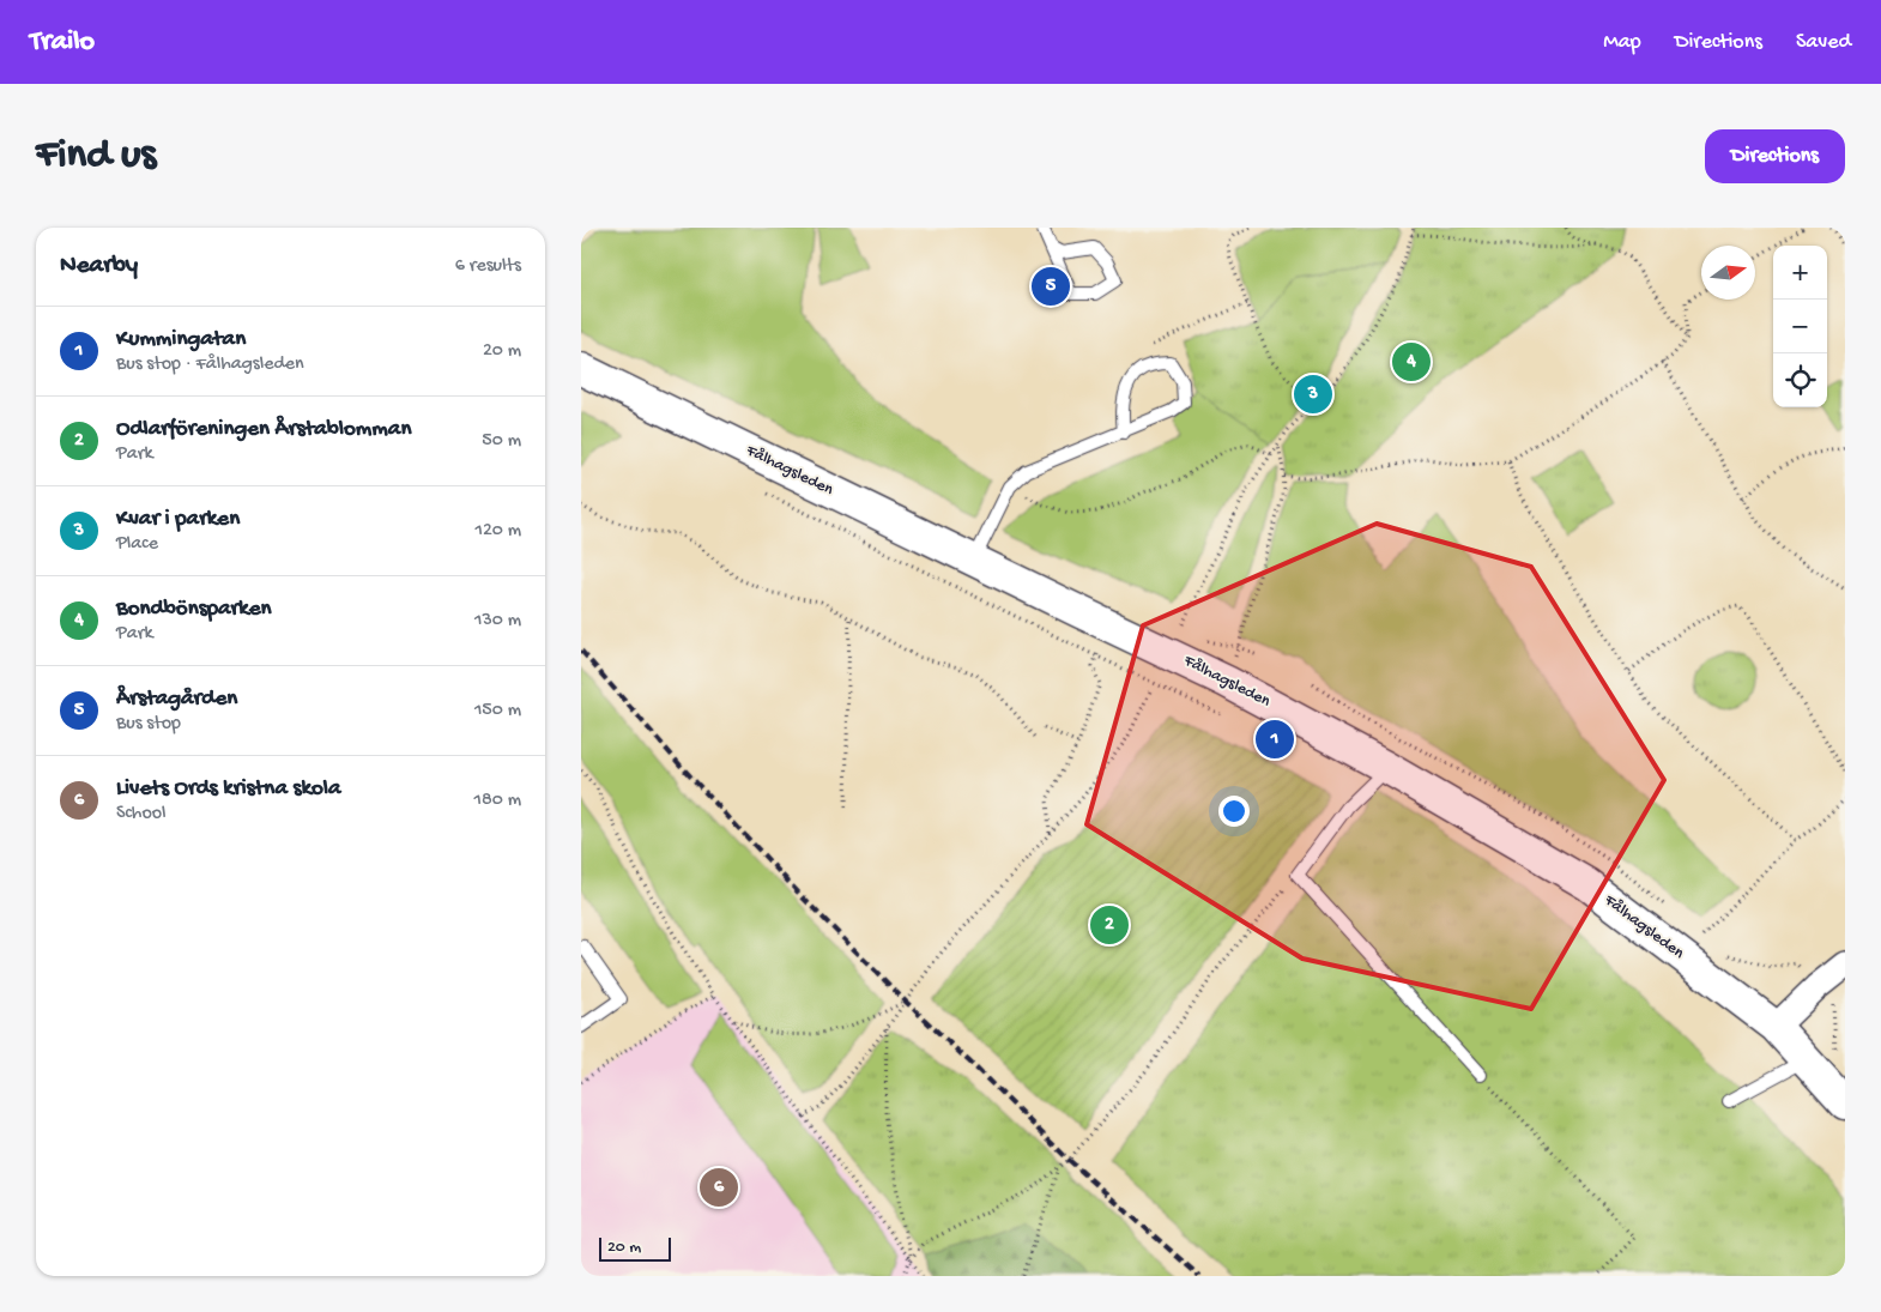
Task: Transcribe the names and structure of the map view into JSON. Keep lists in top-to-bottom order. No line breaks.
{"streets":{"street":["Fålhagsleden"]},"scale_bar":"20 m","north":"right","page":{"header":"Trailo","nav":["Map","Directions","Saved"],"buttons":"Directions","title":"Find us","heading":["Nearby","6 results"],"map_buttons":["+","−"],"pins":["5","4","3","1","2","6"],"list":[{"mark":"1","name":"Kummingatan","note":"Bus stop · Fålhagsleden","value":"20 m"},{"mark":"2","name":"Odlarföreningen Årstablomman","note":"Park","value":"50 m"},{"mark":"3","name":"Kvar i parken","note":"Place","value":"120 m"},{"mark":"4","name":"Bondbönsparken","note":"Park","value":"130 m"},{"mark":"5","name":"Årstagården","note":"Bus stop","value":"150 m"},{"mark":"6","name":"Livets Ords kristna skola","note":"School","value":"180 m"}],"scale":"20 m"}}
